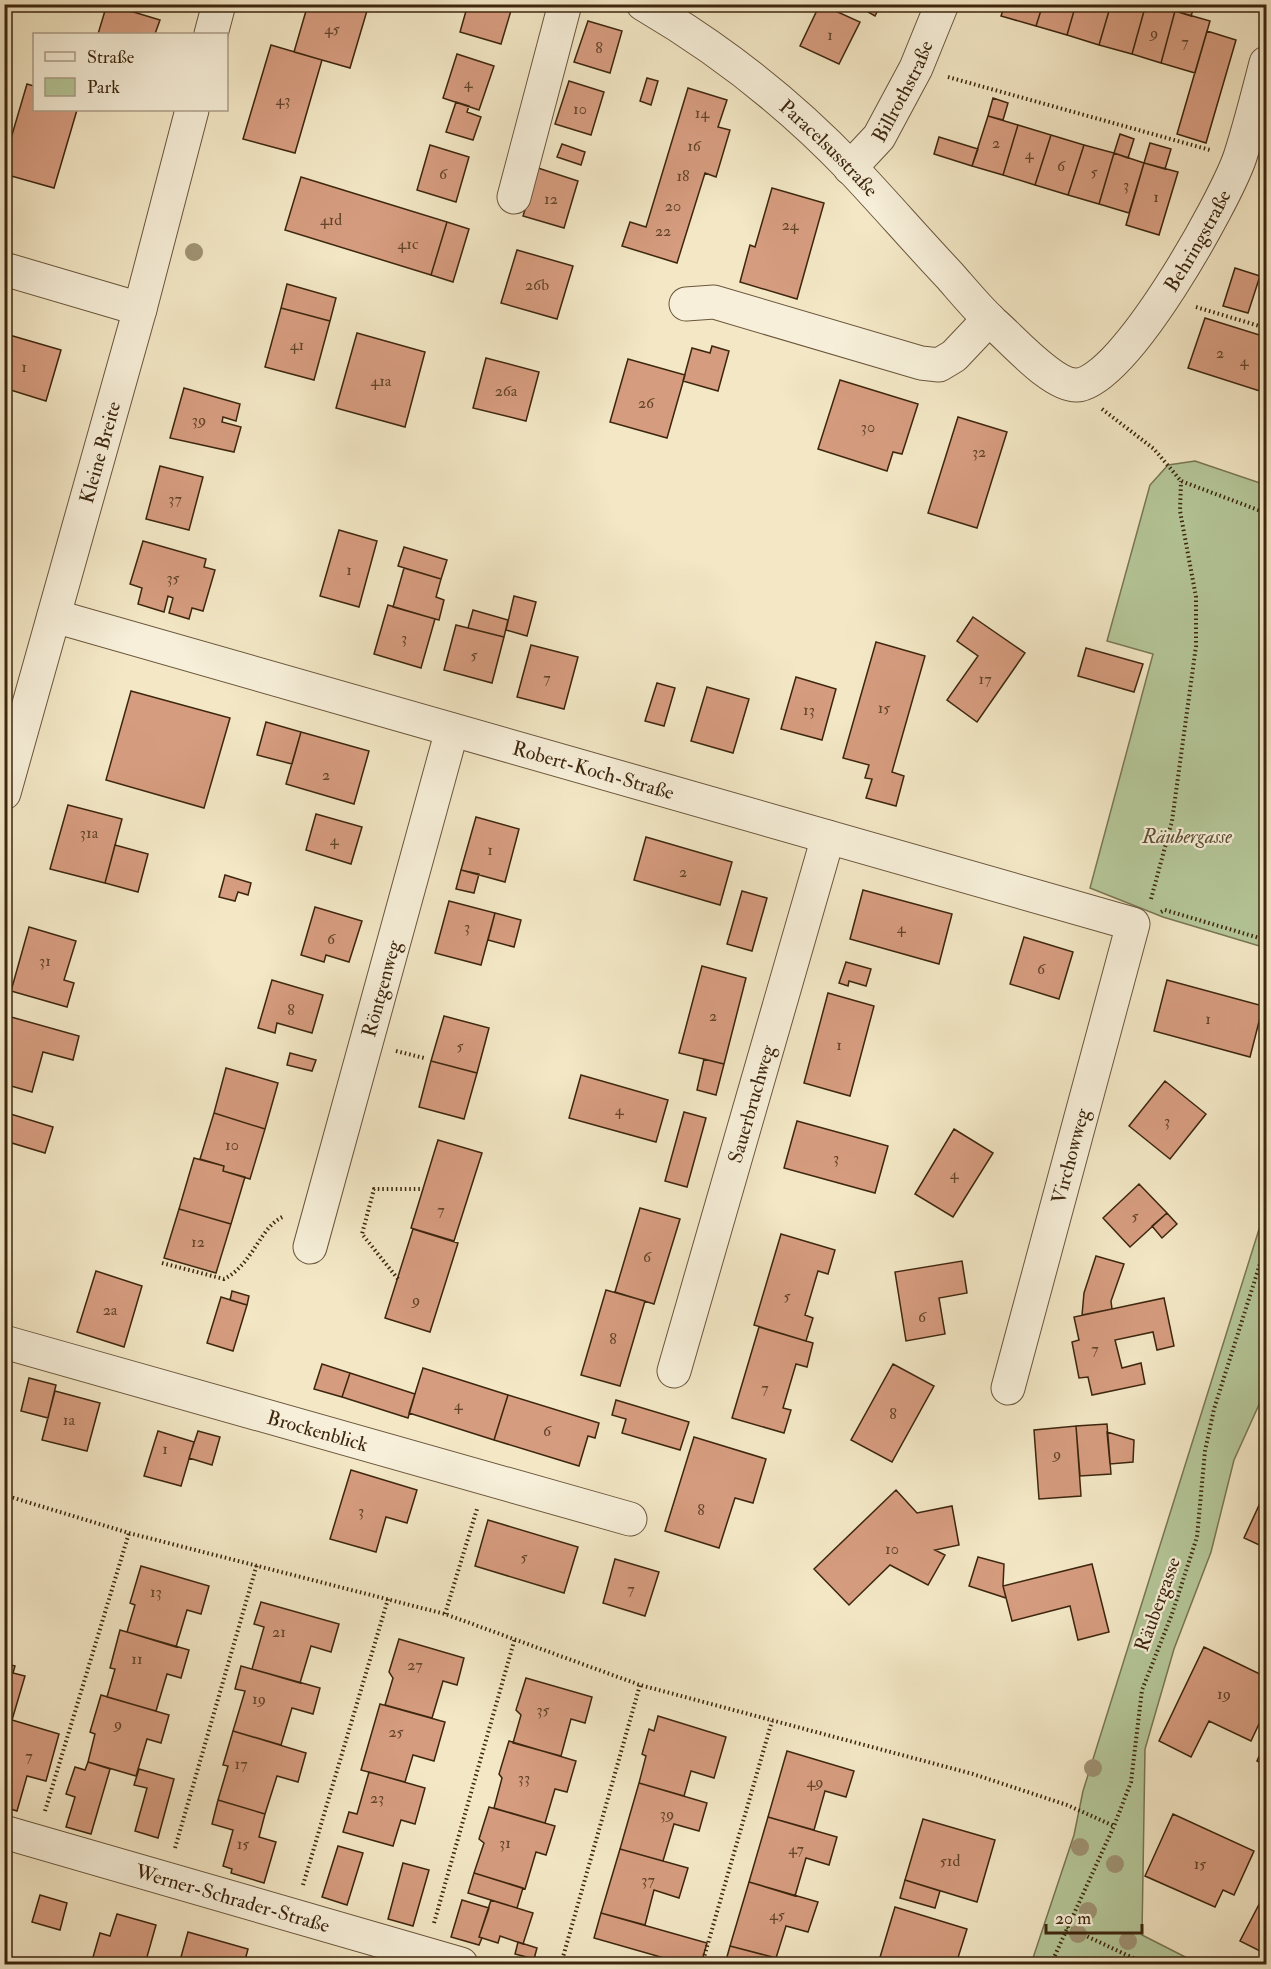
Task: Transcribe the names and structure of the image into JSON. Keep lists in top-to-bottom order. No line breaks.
{"streets":{"street":["Billrothstraße","Paracelsusstraße","Behringstraße","Kleine Breite","Robert-Koch-Straße","Röntgenweg","Sauerbruchweg","Virchowweg","Brockenblick","Werner-Schrader-Straße"],"path":["Räubergasse"]},"crossings":[["Billrothstraße","Paracelsusstraße"],["Paracelsusstraße","Behringstraße"],["Kleine Breite","Robert-Koch-Straße"],["Robert-Koch-Straße","Röntgenweg"],["Robert-Koch-Straße","Sauerbruchweg"],["Robert-Koch-Straße","Virchowweg"]],"parks":["Räubergasse"],"house_numbers":["45","9","1","7","8","4","43","10","14","2","16","4","6","5","6","18","3","1","12","20","41d","24","22","41c","26b","41","2","4","1","41a","26a","26","39","30","32","37","1","35","3","5","7","17","15","13","2","31a","4","1","2","3","4","6","31","6","8","2","1","1","5","4","3","10","3","4","7","5","12","6","5","9","2a","6","8","7","7","4","8","1a","6","1","9","8","3","10","5","7","13","21","11","27","19","19","35","9","25","7","17","33","49","23","39","31","15","47","51d","15","37","45"],"legend":["Straße","Park"],"scale_bar":"20 m"}
